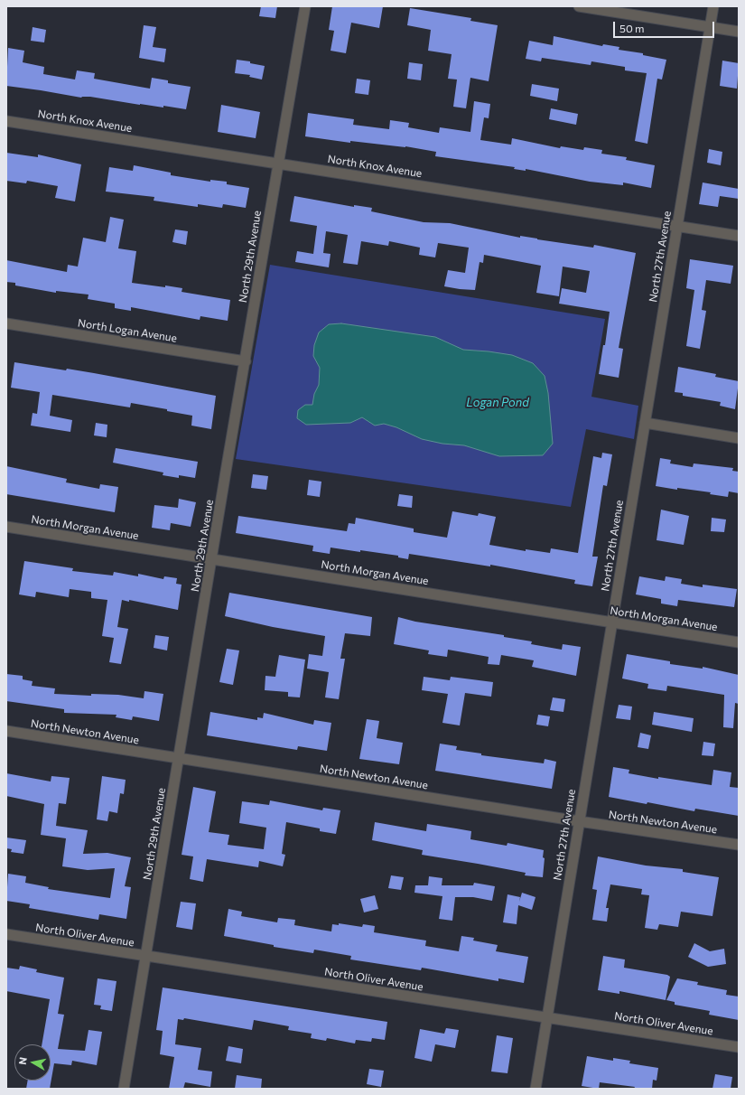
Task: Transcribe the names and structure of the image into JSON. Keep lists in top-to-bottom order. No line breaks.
{"streets":{"street":["North Knox Avenue","North 29th Avenue","North 27th Avenue","North Logan Avenue","North Morgan Avenue","North Newton Avenue","North Oliver Avenue"]},"crossings":[["North Knox Avenue","North 29th Avenue"],["North Knox Avenue","North 27th Avenue"],["North 29th Avenue","North Logan Avenue"],["North 29th Avenue","North Morgan Avenue"],["North 29th Avenue","North Newton Avenue"],["North 29th Avenue","North Oliver Avenue"],["North 27th Avenue","North Morgan Avenue"],["North 27th Avenue","North Newton Avenue"],["North 27th Avenue","North Oliver Avenue"]],"water":["Logan Pond"],"scale_bar":"50 m","north":"left"}
